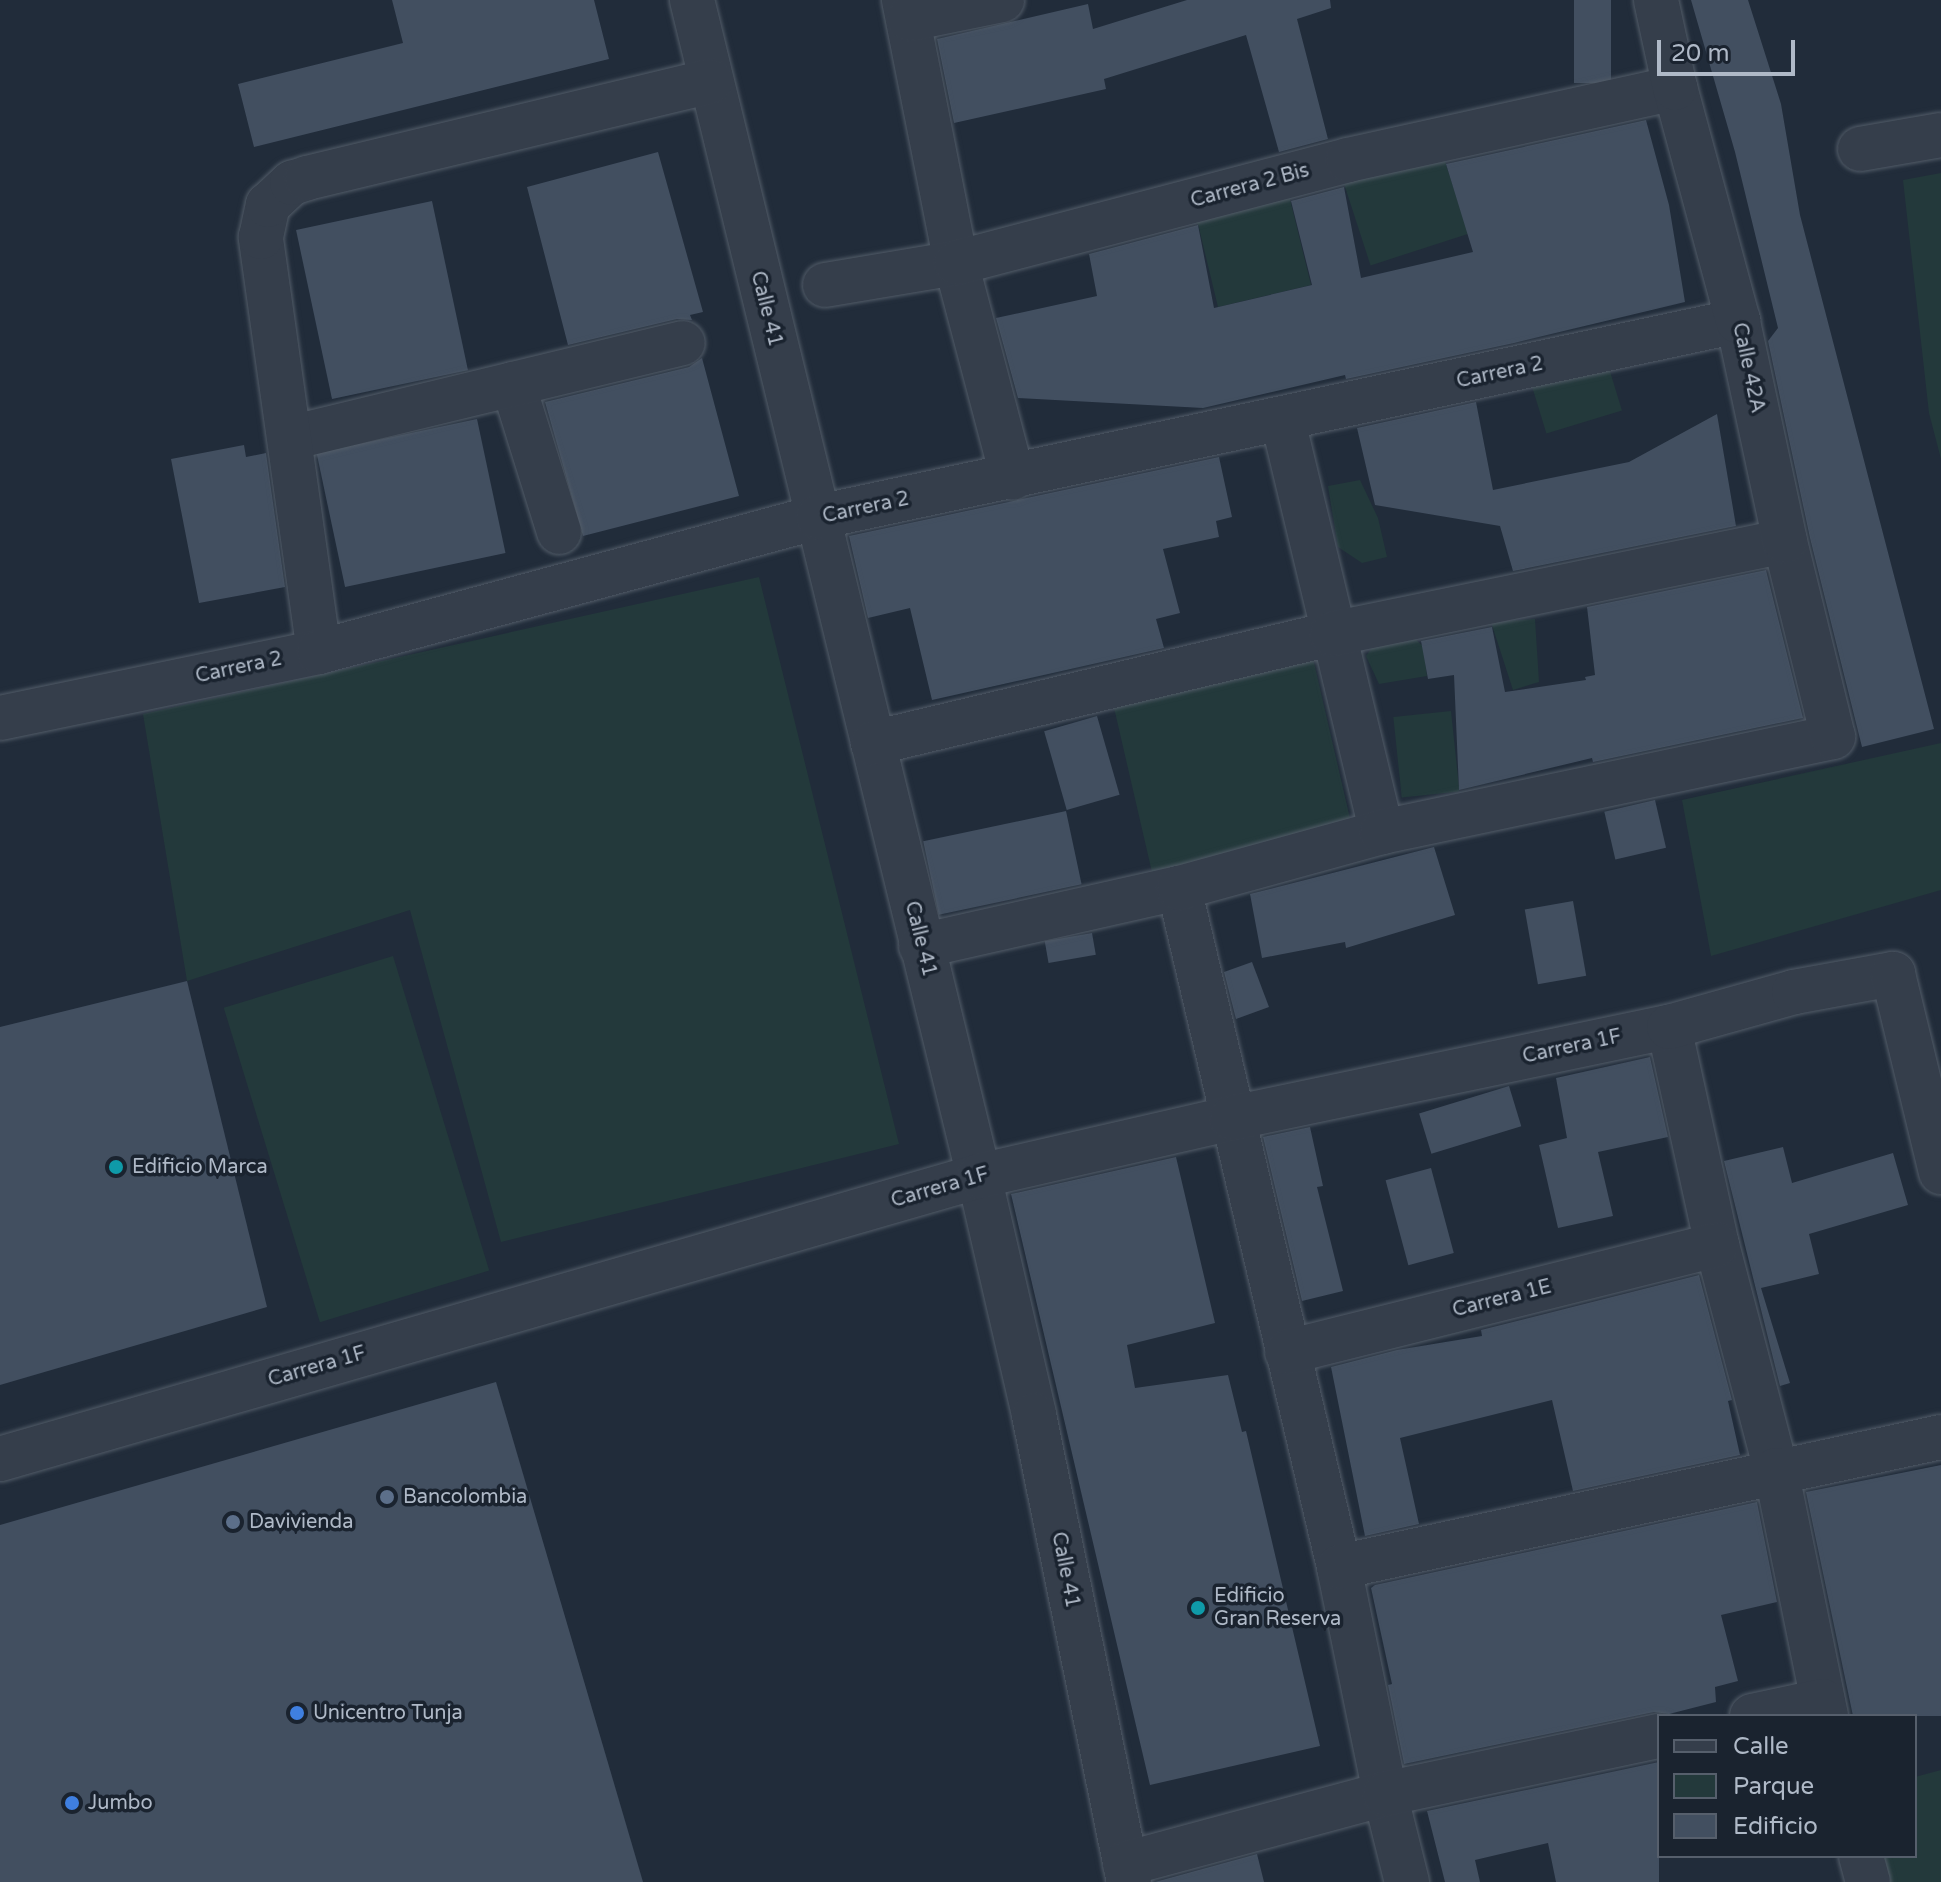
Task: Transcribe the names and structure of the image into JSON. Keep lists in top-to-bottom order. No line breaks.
{"streets":{"street":["Carrera 2 Bis","Calle 41","Calle 42A","Carrera 2","Carrera 1F","Carrera 1E"]},"crossings":[["Carrera 2 Bis","Calle 42A"],["Calle 41","Carrera 2"],["Calle 41","Carrera 1F"],["Calle 42A","Carrera 2"]],"places":["Edificio Marca","Bancolombia","Davivienda","Edificio Gran Reserva","Unicentro Tunja","Jumbo"],"legend":["Calle","Parque","Edificio"],"scale_bar":"20 m"}
